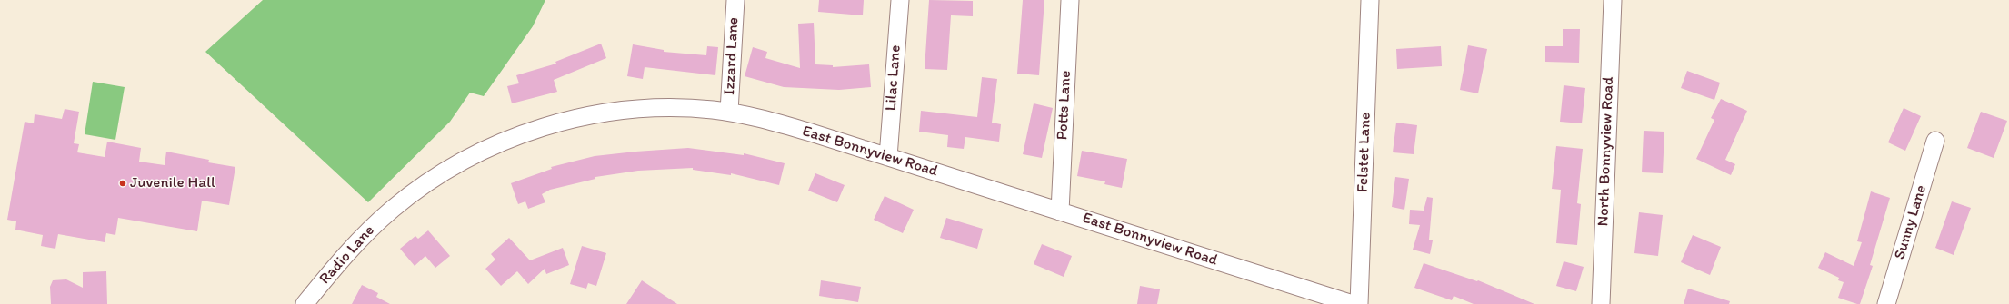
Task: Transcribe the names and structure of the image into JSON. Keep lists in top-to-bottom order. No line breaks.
{"streets":{"street":["Izzard Lane","Lilac Lane","Potts Lane","East Bonnyview Road","North Bonnyview Road","Felstet Lane","Sunny Lane","Radio Lane"]},"crossings":[["Izzard Lane","East Bonnyview Road"],["Lilac Lane","East Bonnyview Road"],["Potts Lane","East Bonnyview Road"],["East Bonnyview Road","Radio Lane"]],"places":["Juvenile Hall"]}
